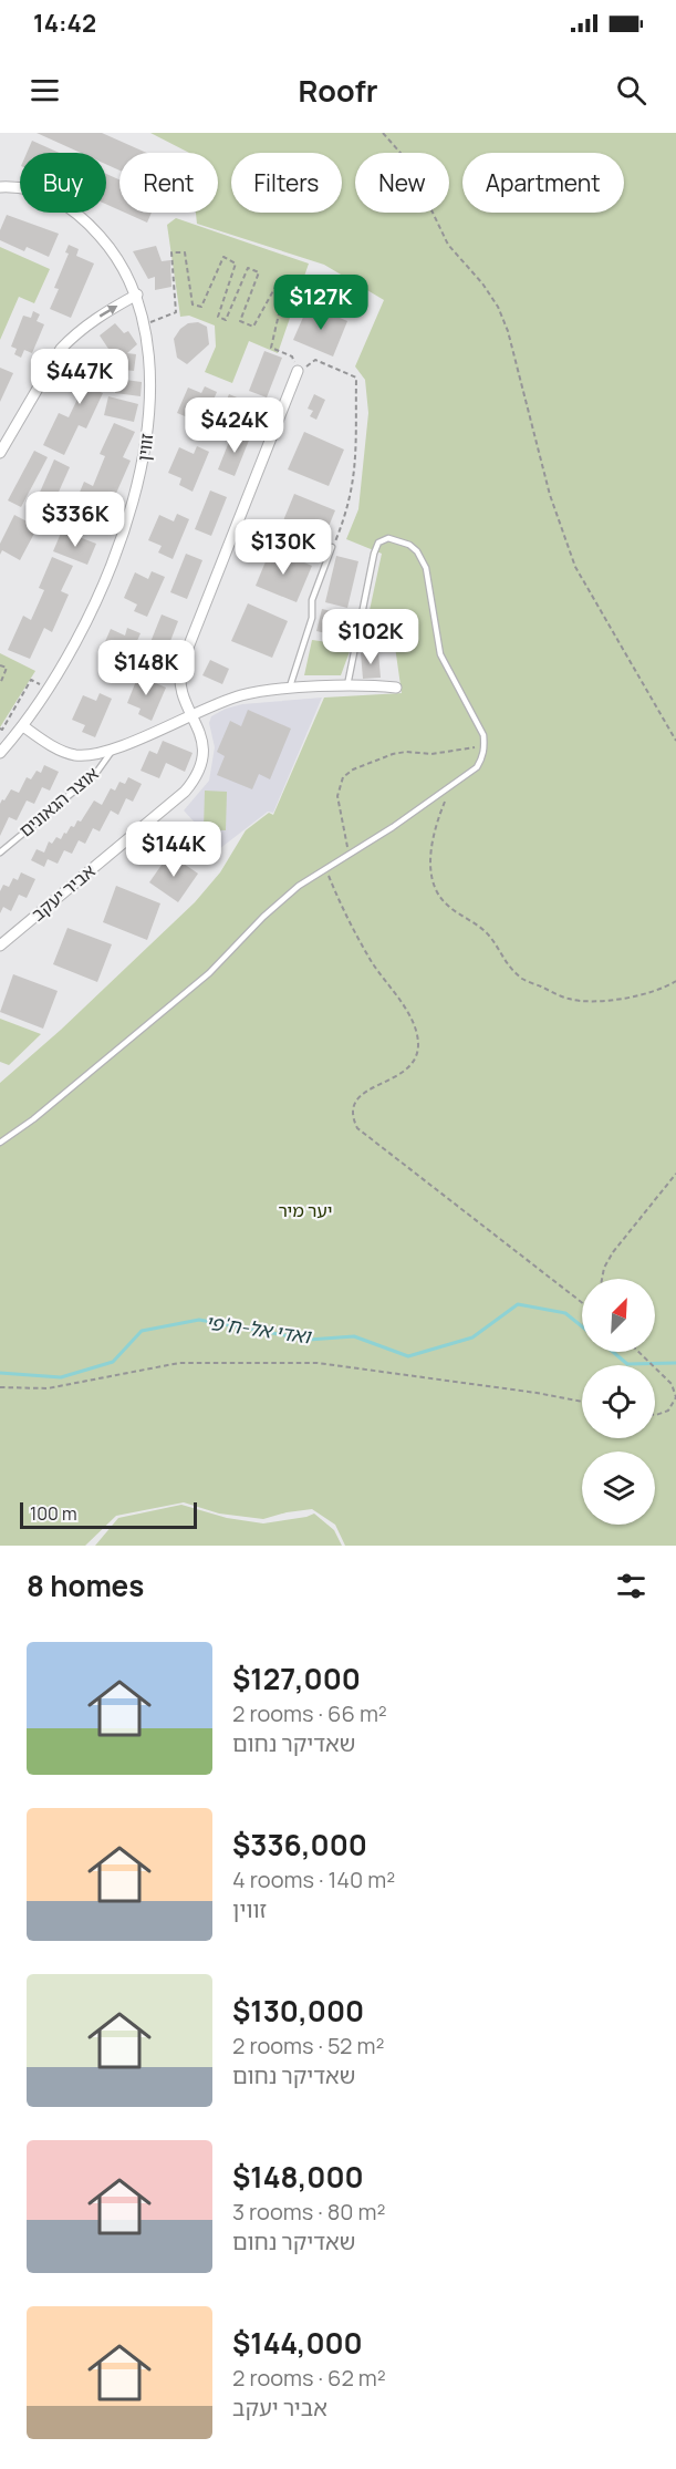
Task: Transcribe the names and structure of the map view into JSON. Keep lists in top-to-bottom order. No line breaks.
{"streets":{"street":["זווין","אביר יעקב"],"lane":["אוצר הגאונים"]},"water":["ואדי אל-ח'פי"],"parks":["יער מיר"],"scale_bar":"100 m","north":"top right","page":{"status":"14:42","header":"Roofr","chip":["Buy","Rent","Filters","New","Apartment"],"price":["$127K","$447K","$424K","$336K","$130K","$102K","$148K","$144K"],"scale":"100 m","heading":"8 homes","list":[{"name":"$127,000","note":"2 rooms · 66 m² · שאדיקר נחום"},{"name":"$336,000","note":"4 rooms · 140 m² · זווין"},{"name":"$130,000","note":"2 rooms · 52 m² · שאדיקר נחום"},{"name":"$148,000","note":"3 rooms · 80 m² · שאדיקר נחום"},{"name":"$144,000","note":"2 rooms · 62 m² · אביר יעקב"}]}}
